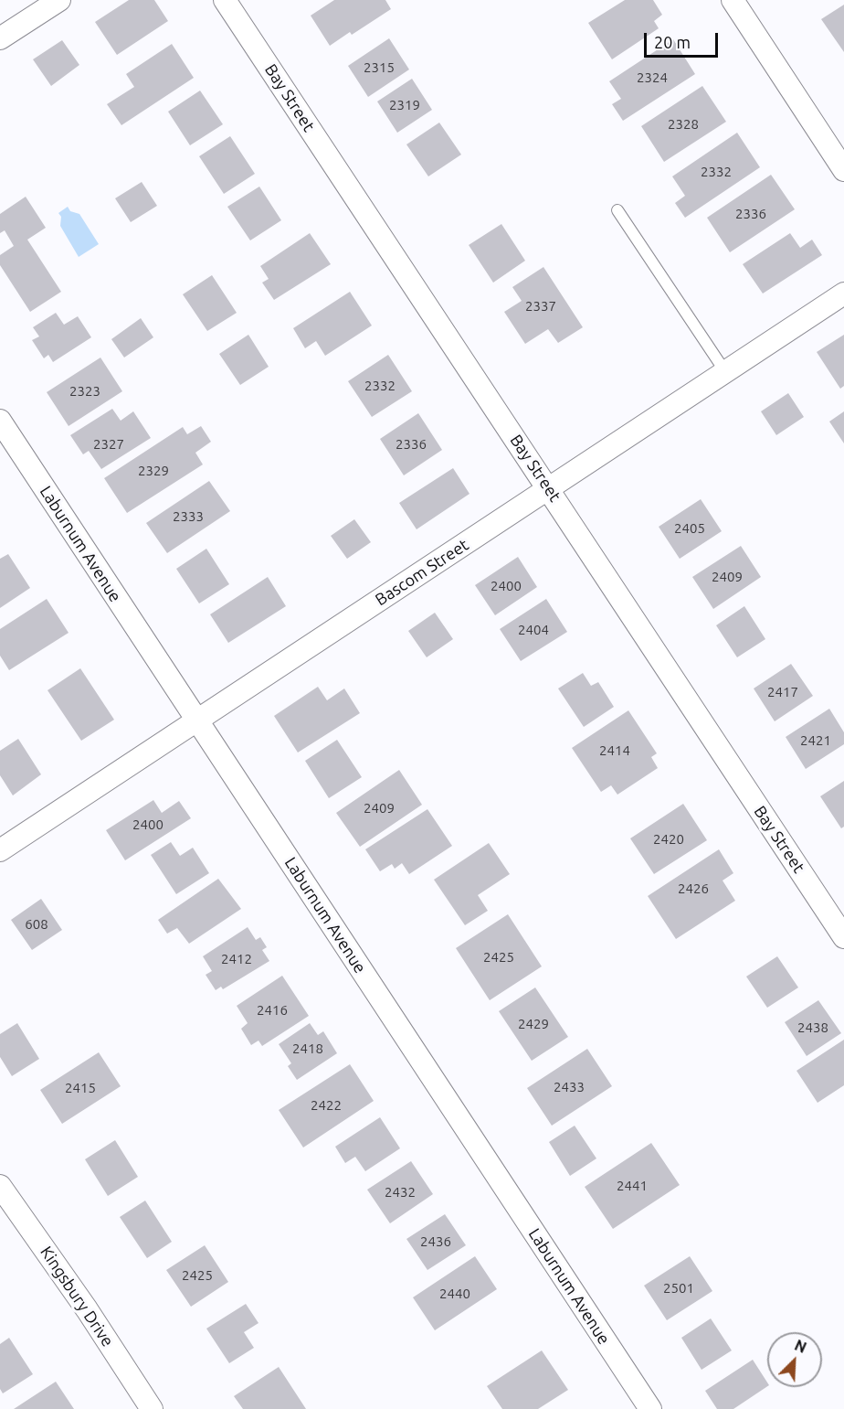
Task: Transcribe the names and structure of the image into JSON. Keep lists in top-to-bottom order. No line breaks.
{"streets":{"street":["Bay Street","Laburnum Avenue","Bascom Street","Kingsbury Drive"]},"crossings":[["Bay Street","Bascom Street"],["Laburnum Avenue","Bascom Street"]],"house_numbers":["2315","2324","2319","2328","2332","2336","2337","2332","2323","2327","2336","2329","2333","2405","2409","2400","2404","2417","2421","2414","2409","2400","2420","2426","608","2425","2412","2416","2429","2438","2418","2433","2415","2422","2441","2432","2436","2425","2501","2440"],"scale_bar":"20 m","north":"top right"}
